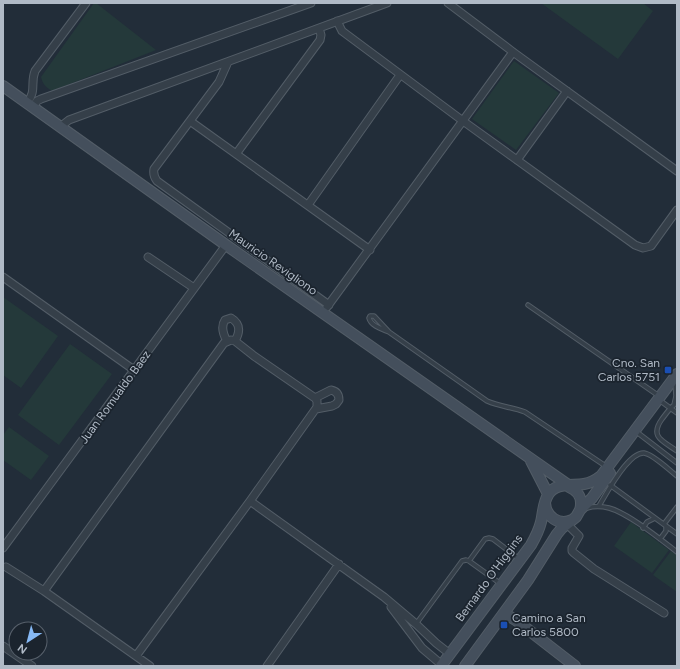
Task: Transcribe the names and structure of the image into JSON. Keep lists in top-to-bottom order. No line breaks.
{"streets":{"main road":["Mauricio Revigliono","Bernardo O'Higgins"],"street":["Juan Romualdo Baez"]},"crossings":[["Mauricio Revigliono","Juan Romualdo Baez"],["Mauricio Revigliono","Bernardo O'Higgins"]],"places":{"transit":["Cno. San Carlos 5751","Camino a San Carlos 5800"]},"north":"bottom left"}
